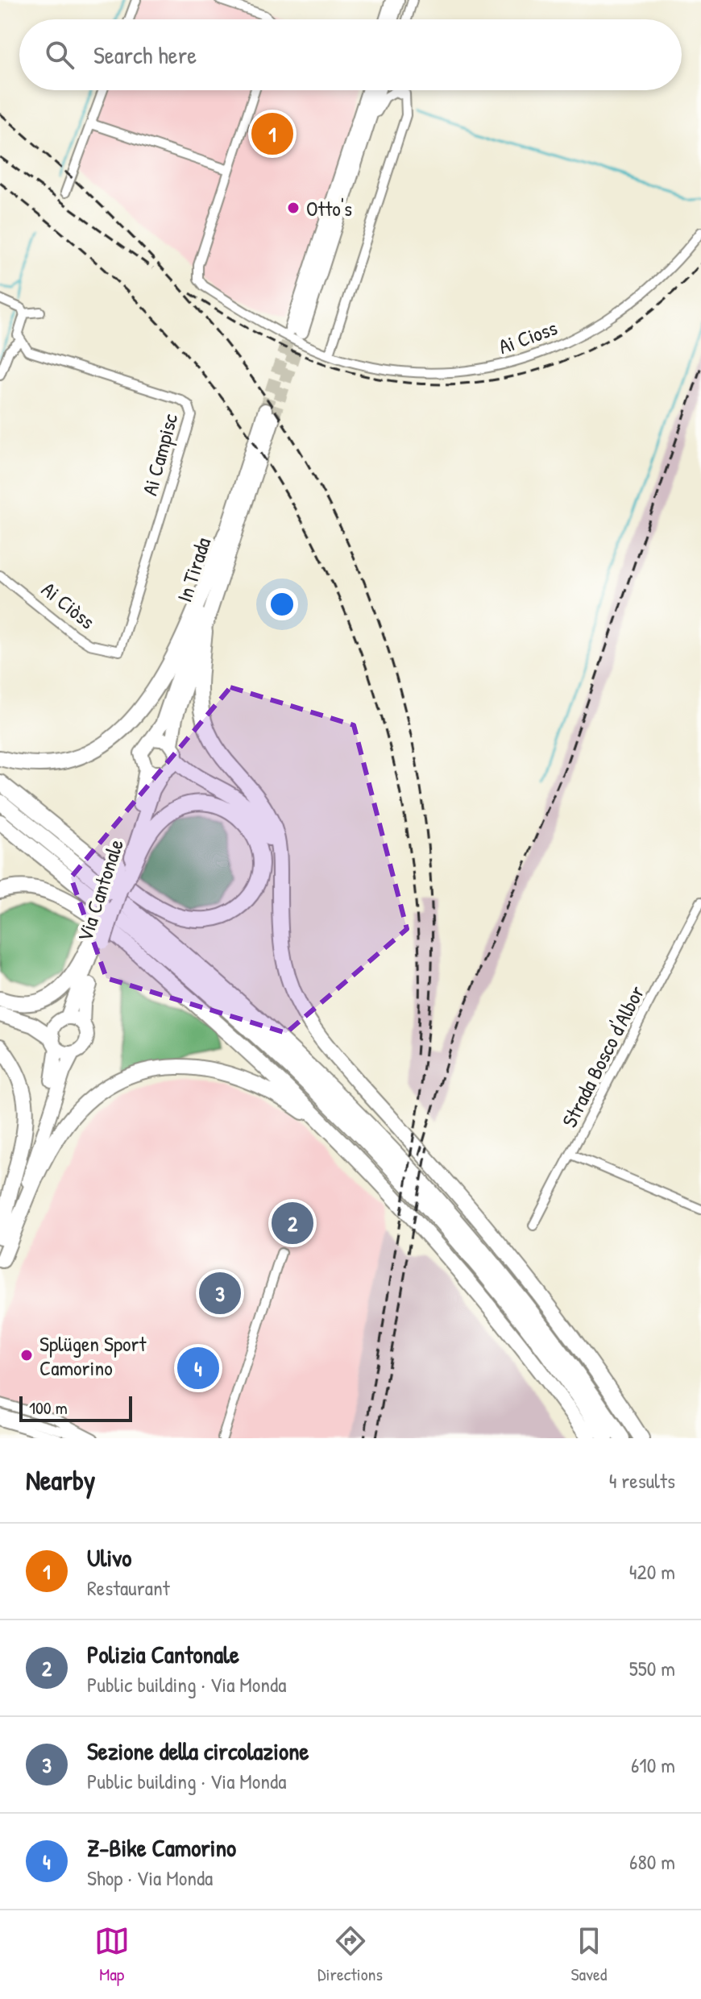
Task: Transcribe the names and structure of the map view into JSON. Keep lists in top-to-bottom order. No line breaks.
{"streets":{"main road":["In Tirada","Via Cantonale"],"street":["Ai Cioss","Ai Campisc","Ai Ciòss","Strada Bosco d'Albor"]},"crossings":[["Ai Campisc","Ai Ciòss"],["In Tirada","Via Cantonale"]],"places":["Otto's","Splügen Sport Camorino"],"scale_bar":"100 m","page":{"search":"Search here","pins":["1","2","3","4"],"scale":"100 m","heading":["Nearby","4 results"],"list":[{"mark":"1","name":"Ulivo","note":"Restaurant","value":"420 m"},{"mark":"2","name":"Polizia Cantonale","note":"Public building · Via Monda","value":"550 m"},{"mark":"3","name":"Sezione della circolazione","note":"Public building · Via Monda","value":"610 m"},{"mark":"4","name":"Z-Bike Camorino","note":"Shop · Via Monda","value":"680 m"}],"nav":["Map","Directions","Saved"]}}
